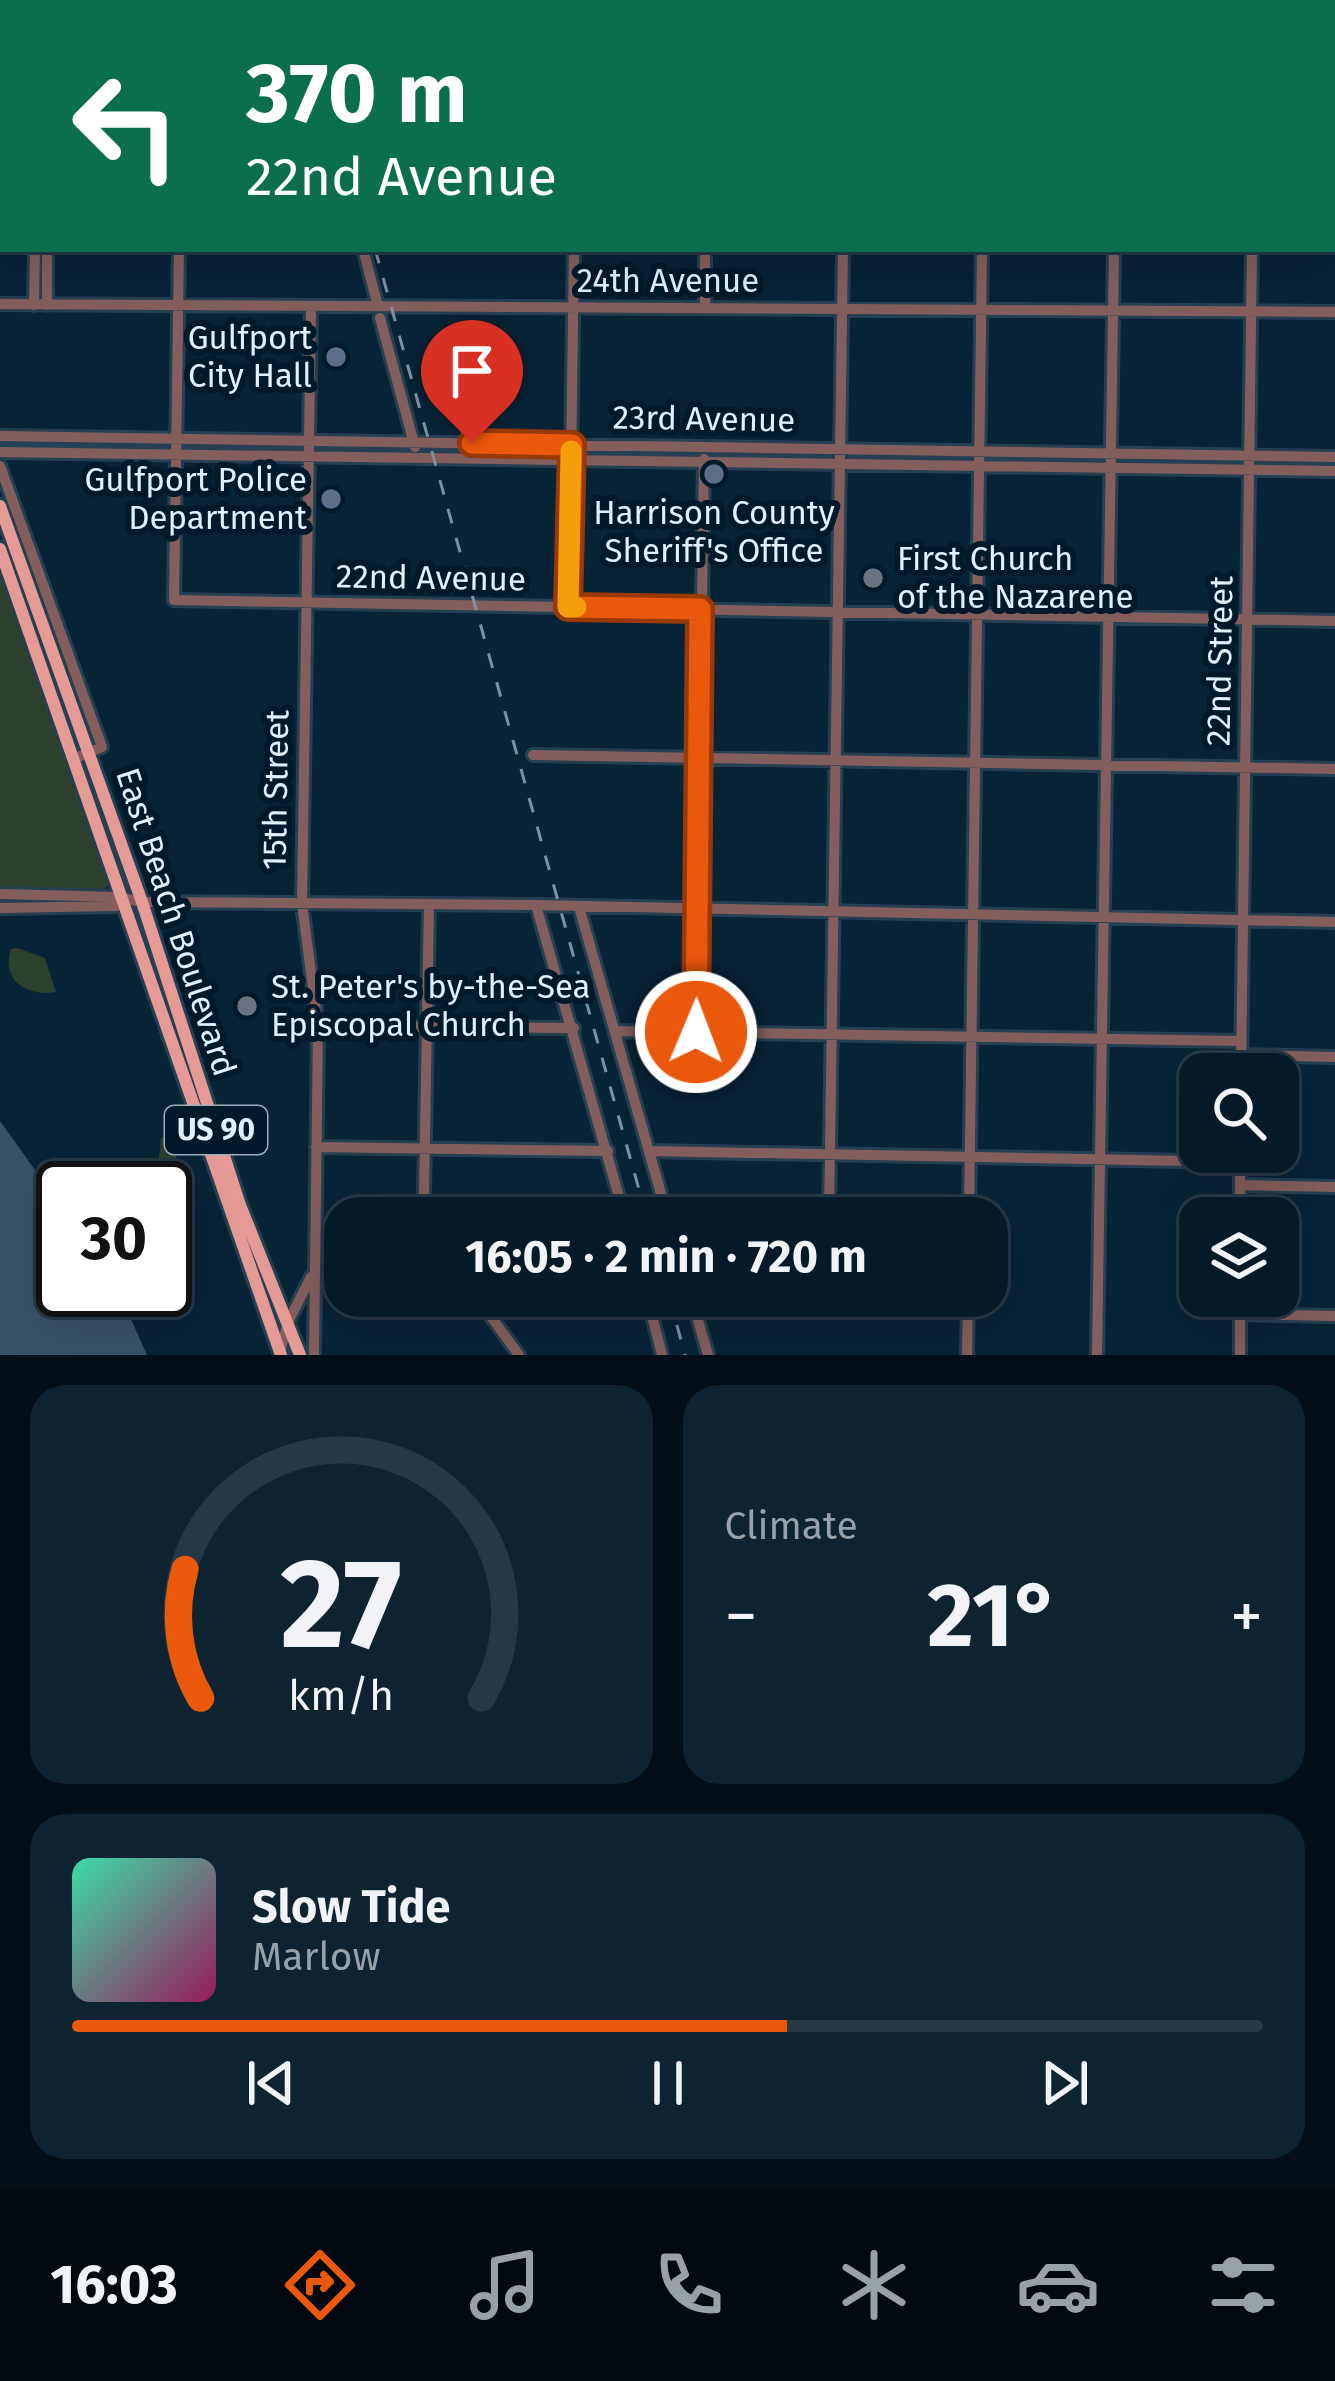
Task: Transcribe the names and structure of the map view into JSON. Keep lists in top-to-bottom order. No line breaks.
{"streets":{"main road":["East Beach Boulevard","US 90"],"street":["24th Avenue","23rd Avenue","22nd Avenue","22nd Street","15th Street"]},"crossings":[["24th Avenue","22nd Street"],["24th Avenue","15th Street"],["23rd Avenue","22nd Avenue"],["23rd Avenue","22nd Street"],["23rd Avenue","15th Street"],["22nd Avenue","22nd Street"],["22nd Avenue","15th Street"],["15th Street","East Beach Boulevard"]],"places":["Gulfport City Hall","Harrison County Sheriff's Office","Gulfport Police Department","First Church of the Nazarene","St. Peter's by-the-Sea Episcopal Church"],"page":{"turn":["370 m","22nd Avenue"],"limit":"30","trip":"16:05 · 2 min · 720 m","tile":"Climate","heat":["−","21°","+"],"song":["Slow Tide","Marlow"],"tabs":"16:03","gauge":["27","km/h"]}}
